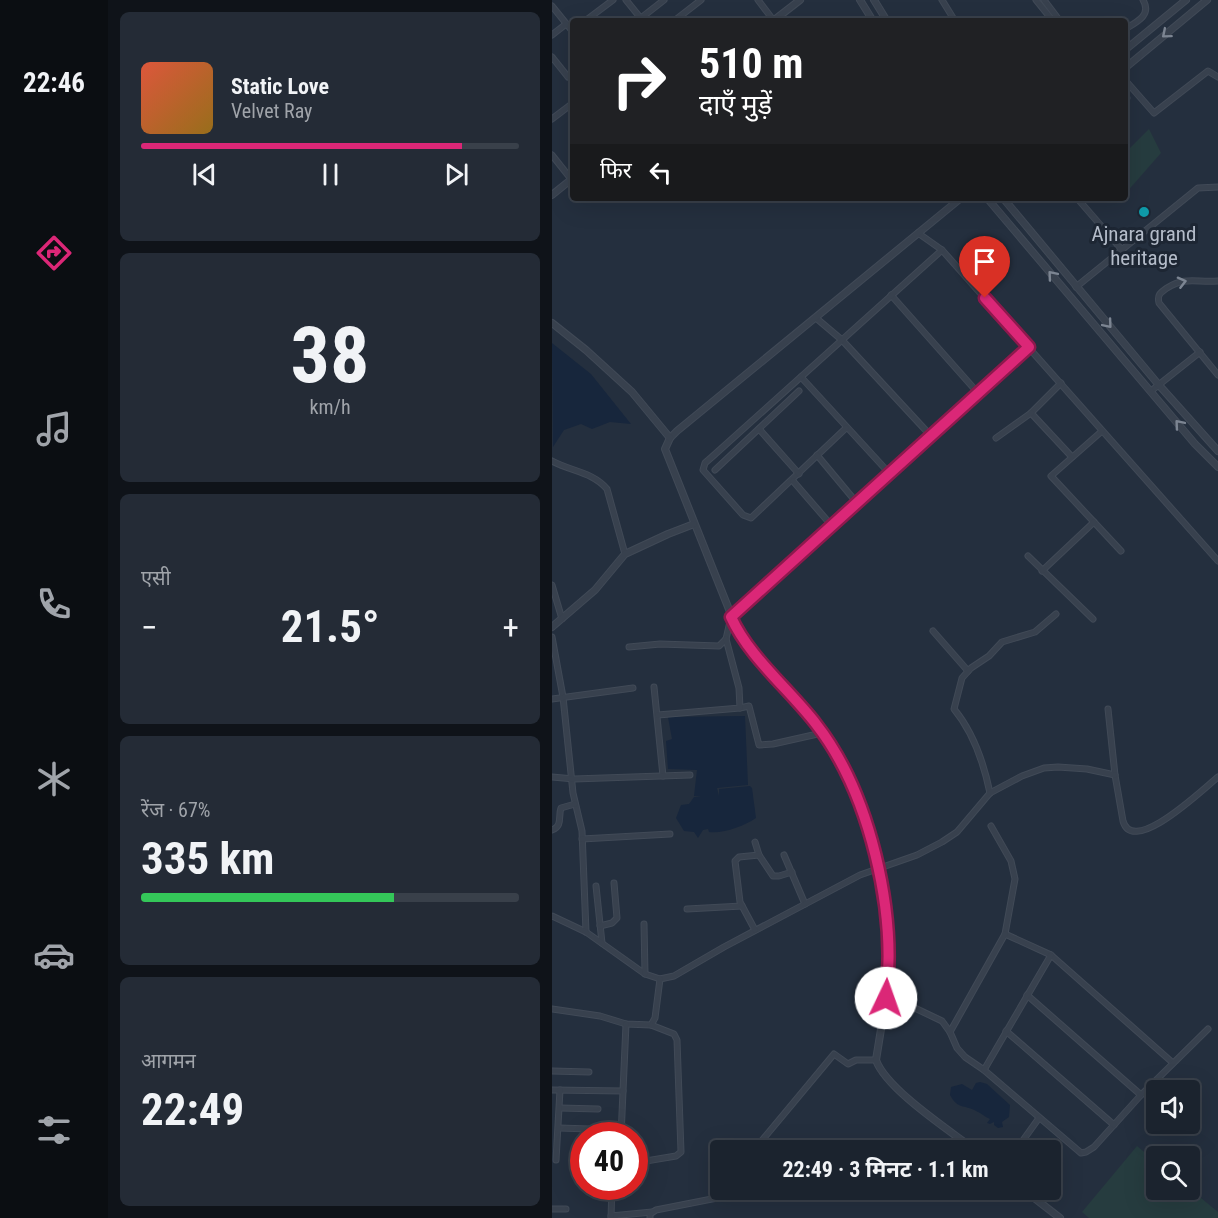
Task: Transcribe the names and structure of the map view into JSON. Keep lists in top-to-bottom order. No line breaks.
{"places":["Ajnara grand heritage"],"page":{"tabs":"22:46","turn":["510 m","दाएँ मुड़ें"],"song":["Static Love","Velvet Ray"],"then":"फिर","tile":[["38","km/h"],"एसी",["रेंज · 67%","335 km"],["आगमन","22:49"]],"heat":["−","21.5°","+"],"limit":"40","trip":"22:49 · 3 मिनट · 1.1 km"}}
